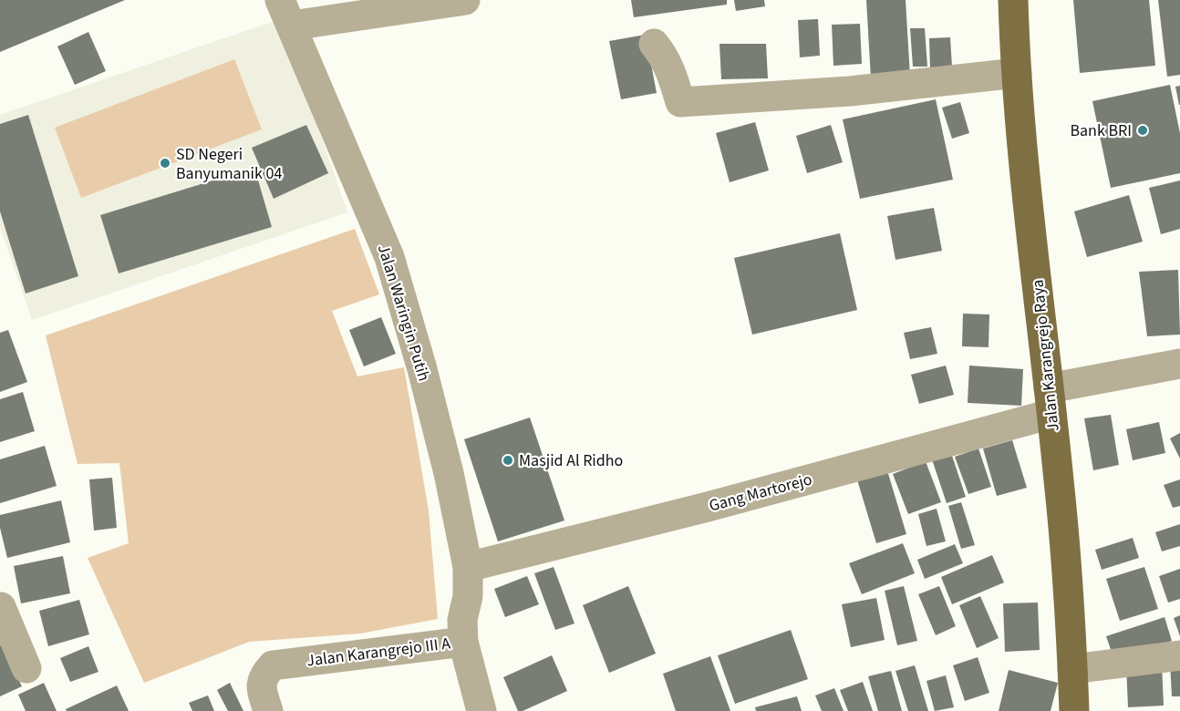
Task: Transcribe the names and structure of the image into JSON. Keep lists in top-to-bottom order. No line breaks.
{"streets":{"main road":["Jalan Karangrejo Raya"],"street":["Jalan Waringin Putih","Gang Martorejo","Jalan Karangrejo III A"]},"crossings":[["Jalan Waringin Putih","Gang Martorejo"],["Jalan Waringin Putih","Jalan Karangrejo III A"],["Jalan Karangrejo Raya","Gang Martorejo"]],"places":["Bank BRI","SD Negeri Banyumanik 04","Masjid Al Ridho"]}
